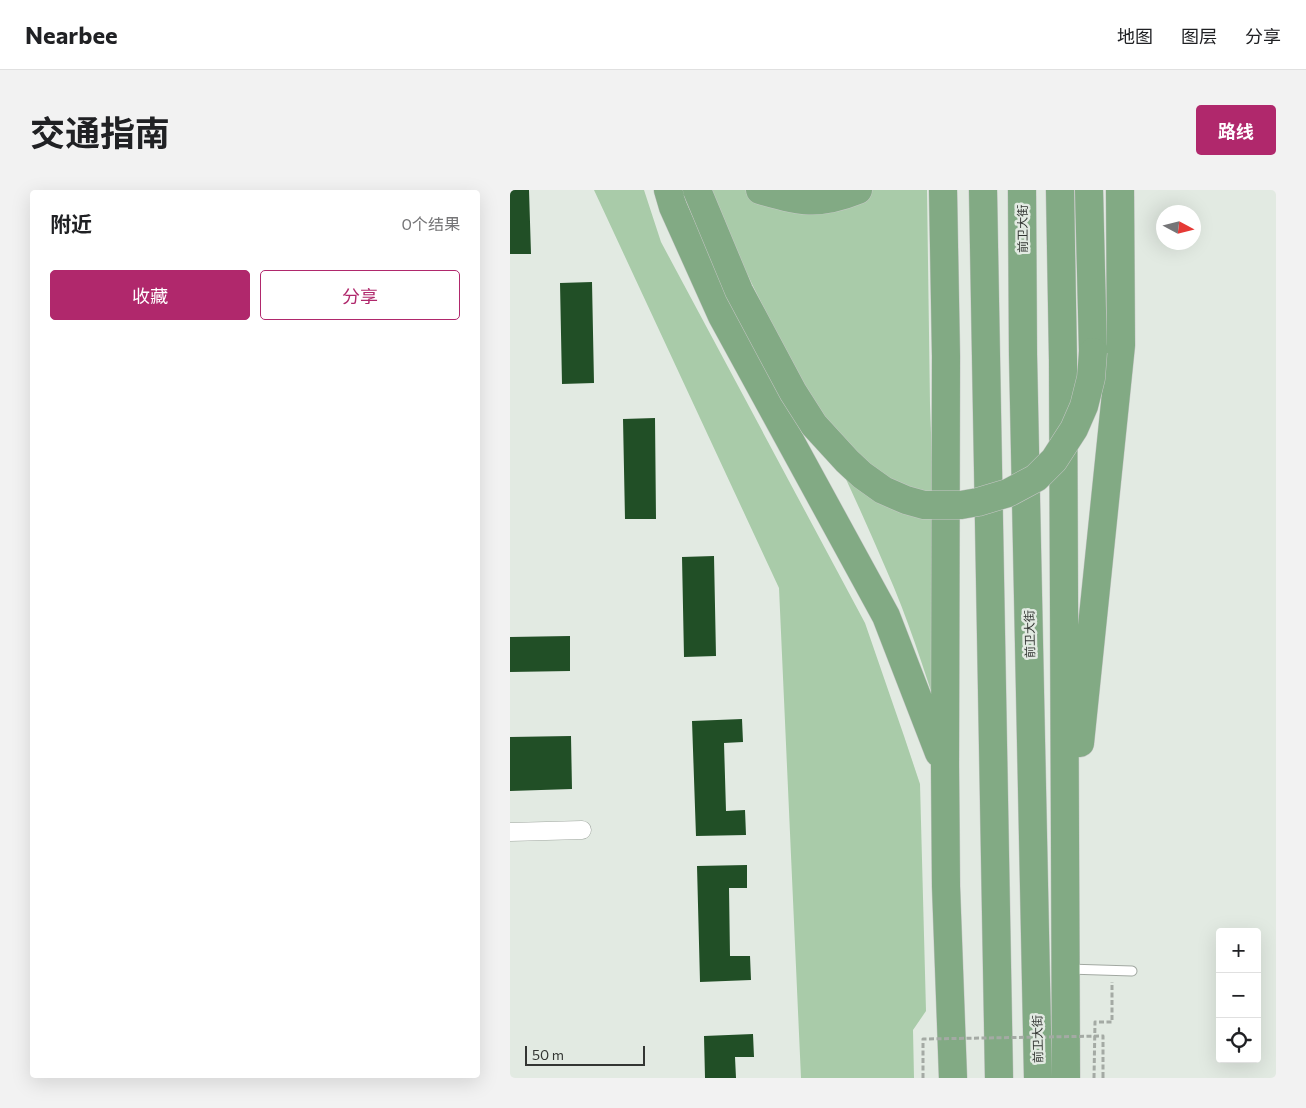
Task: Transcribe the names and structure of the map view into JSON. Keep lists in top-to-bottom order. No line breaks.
{"streets":{"highway":["前卫大街"]},"scale_bar":"50 m","north":"right","page":{"header":"Nearbee","nav":["地图","图层","分享"],"title":"交通指南","buttons":["路线",["收藏","分享"]],"heading":["附近","0个结果"],"map_buttons":["+","−"],"scale":"50 m"}}
